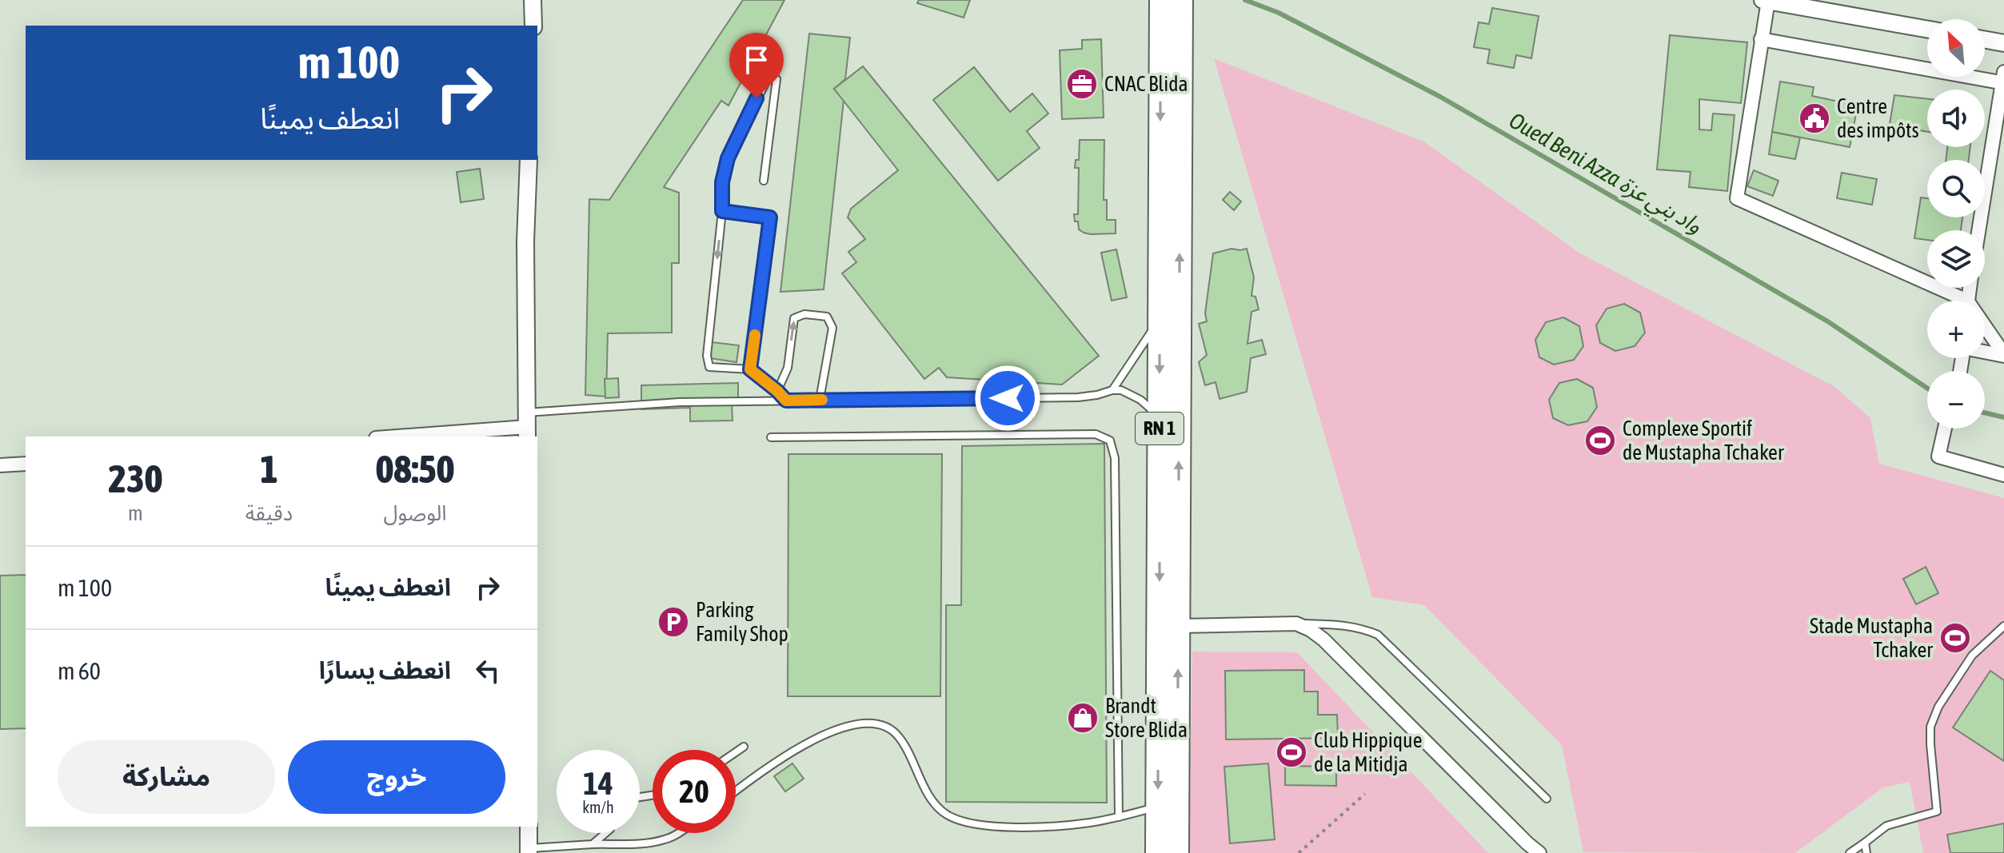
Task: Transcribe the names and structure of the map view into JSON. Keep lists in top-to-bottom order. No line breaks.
{"streets":{"highway":["RN 1"]},"water":["Oued Beni Azza واد بني عزة"],"places":{"office":["CNAC Blida"],"public building":["Centre des impôts"],"sports":["Complexe Sportif de Mustapha Tchaker","Stade Mustapha Tchaker","Club Hippique de la Mitidja"],"parking":["Parking Family Shop"],"shop":["Brandt Store Blida"]},"north":"top left","page":{"map_buttons":["+","−"],"turn":["100 m","انعطف يمينًا"],"eta":["08:50","الوصول","1","دقيقة","230","m"],"list":[{"name":"انعطف يمينًا","value":"100 m"},{"name":"انعطف يسارًا","value":"60 m"}],"buttons":["خروج","مشاركة"],"speed":"14 km/h","limit":"20"}}
